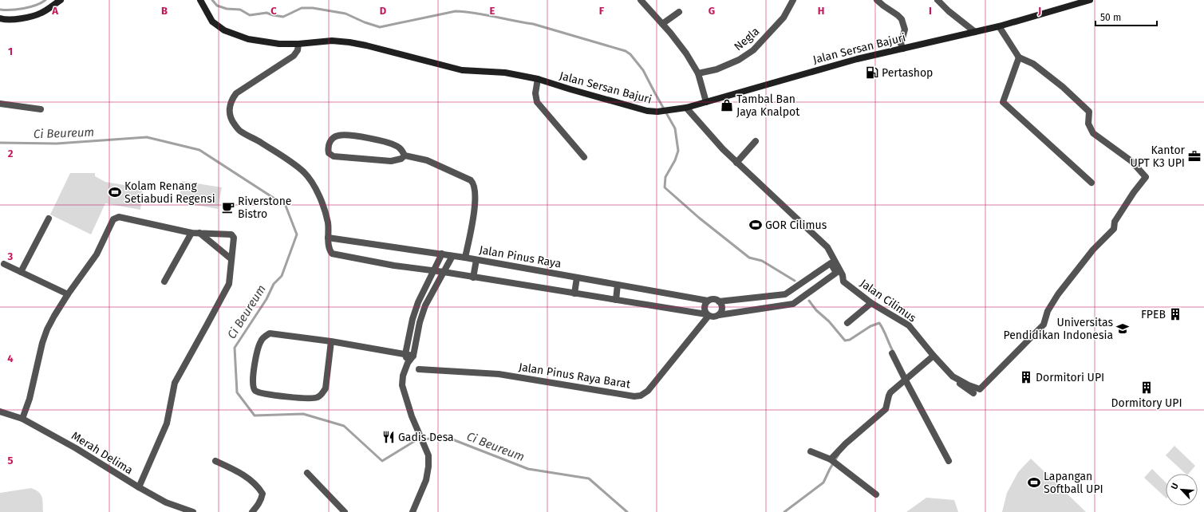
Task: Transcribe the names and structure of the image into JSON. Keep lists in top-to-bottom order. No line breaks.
{"streets":{"main road":["Jalan Sersan Bajuri"],"street":["Negla","Jalan Pinus Raya","Jalan Cilimus","Jalan Pinus Raya Barat","Merah Delima"]},"crossings":[["Jalan Sersan Bajuri","Jalan Cilimus"],["Jalan Pinus Raya","Jalan Pinus Raya Barat"]],"water":["Ci Beureum"],"places":{"fuel station":["Pertashop"],"shop":["Tambal Ban Jaya Knalpot"],"office":["Kantor UPT K3 UPI"],"sports":["Kolam Renang Setiabudi Regensi","GOR Cilimus","Lapangan Softball UPI"],"cafe":["Riverstone Bistro"],"building":["FPEB","Dormitori UPI","Dormitory UPI"],"school or university":["Universitas Pendidikan Indonesia"],"restaurant":["Gadis Desa"]},"scale_bar":"50 m","north":"top left","grid":{"columns":["A","B","C","D","E","F","G","H","I","J"],"rows":["1","2","3","4","5"]}}
